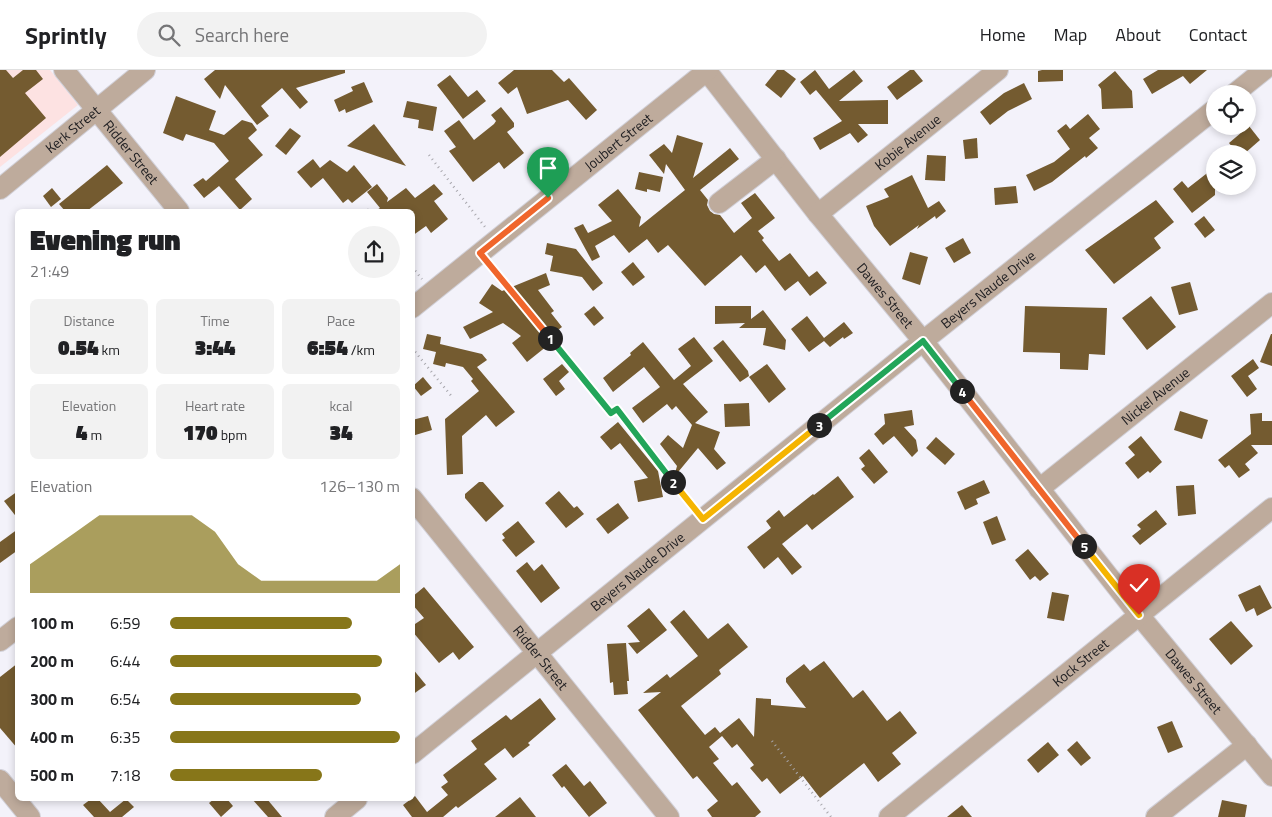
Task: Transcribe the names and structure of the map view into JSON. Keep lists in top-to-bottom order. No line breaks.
{"streets":{"street":["Kerk Street","Joubert Street","Kobie Avenue","Ridder Street","Beyers Naude Drive","Dawes Street","Nickel Avenue","Kock Street"]},"crossings":[["Kerk Street","Ridder Street"],["Joubert Street","Dawes Street"],["Kobie Avenue","Dawes Street"],["Ridder Street","Beyers Naude Drive"],["Beyers Naude Drive","Dawes Street"],["Dawes Street","Nickel Avenue"],["Dawes Street","Kock Street"]],"page":{"header":"Sprintly","search":"Search here","nav":["Home","Map","About","Contact"],"heading":["Evening run","21:49"],"stats":[["Distance","0.54 km"],["Time","3:44"],["Pace","6:54 /km"],["Elevation","4 m"],["Heart rate","170 bpm"],["kcal","34"]],"pins":["1","4","3","2","5"],"chart":["Elevation","126–130 m"],"list":[{"name":"100 m","note":"6:59"},{"name":"200 m","note":"6:44"},{"name":"300 m","note":"6:54"},{"name":"400 m","note":"6:35"},{"name":"500 m","note":"7:18"}]}}
